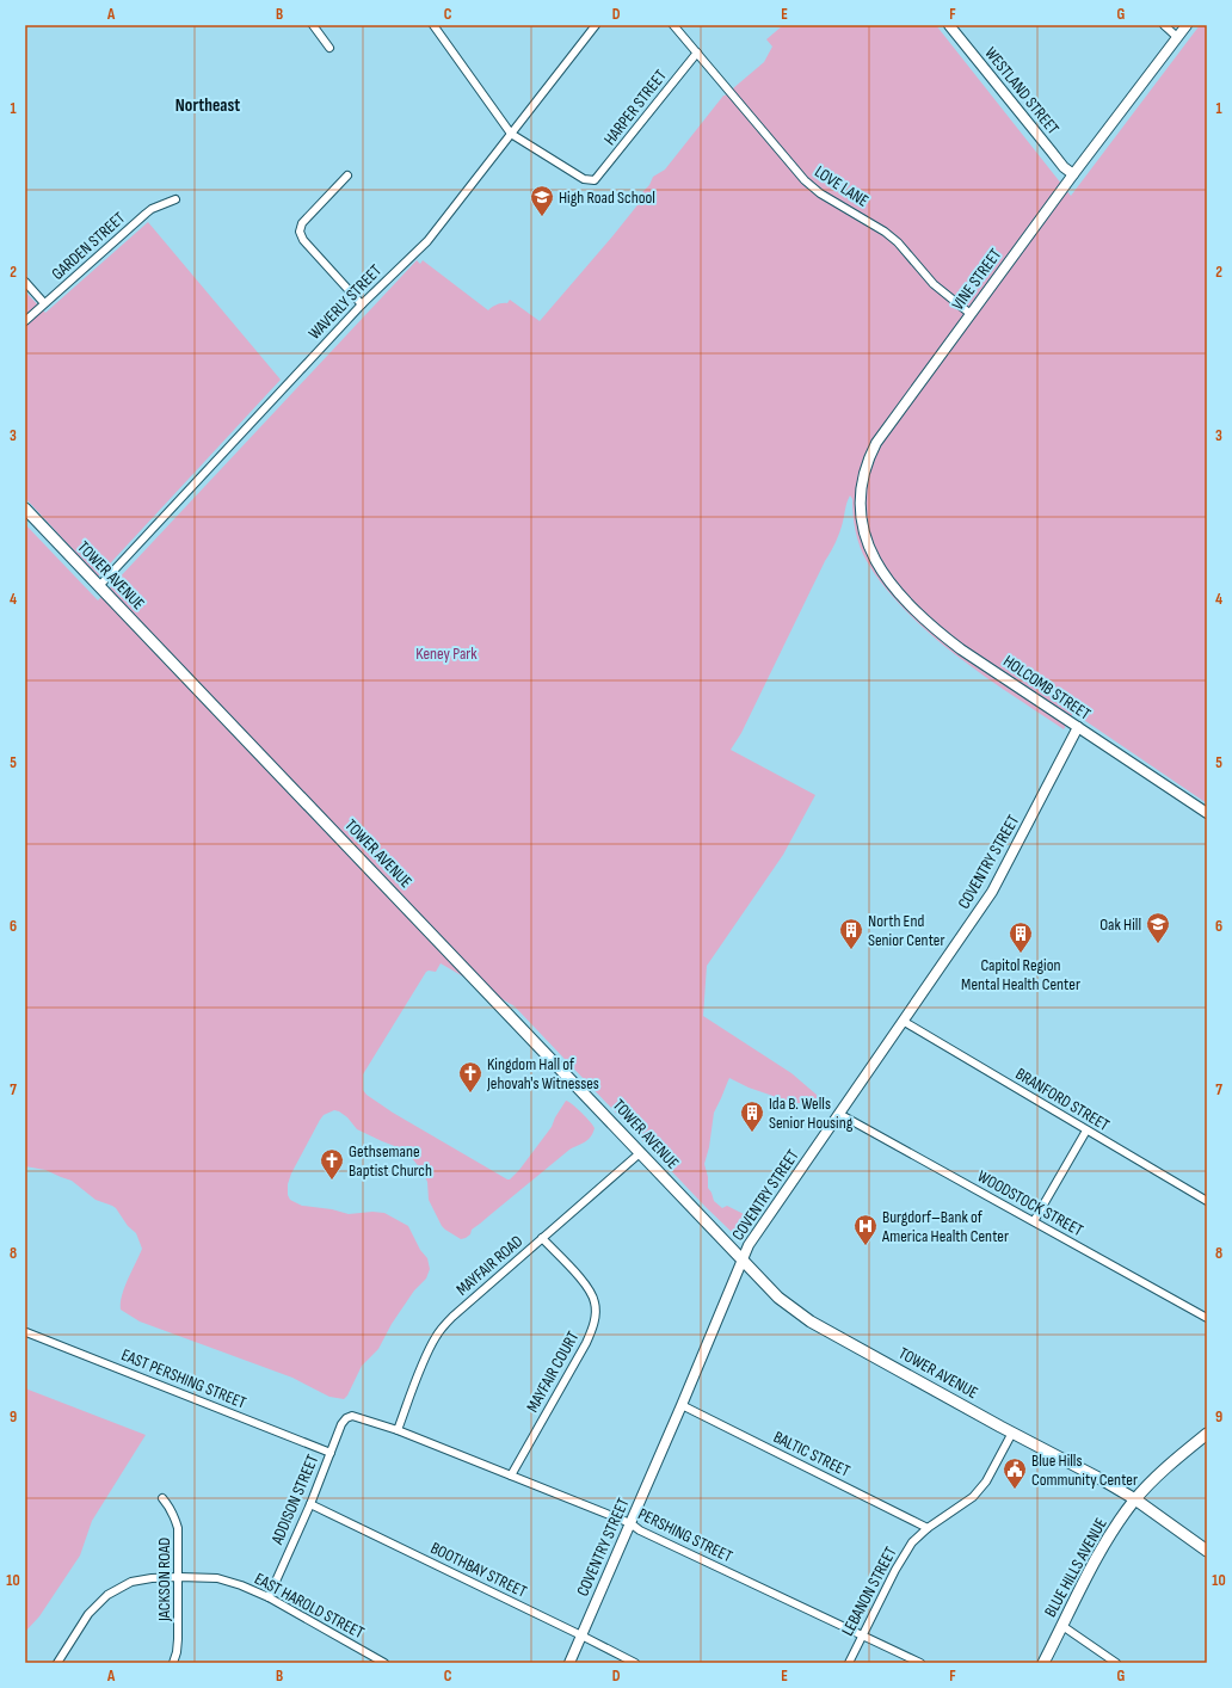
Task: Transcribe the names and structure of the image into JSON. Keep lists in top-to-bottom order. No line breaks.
{"streets":{"main road":["TOWER AVENUE","BLUE HILLS AVENUE"],"street":["WESTLAND STREET","HARPER STREET","LOVE LANE","GARDEN STREET","VINE STREET","WAVERLY STREET","HOLCOMB STREET","COVENTRY STREET","BRANFORD STREET","WOODSTOCK STREET","MAYFAIR ROAD","MAYFAIR COURT","EAST PERSHING STREET","BALTIC STREET","ADDISON STREET","PERSHING STREET","BOOTHBAY STREET","JACKSON ROAD","LEBANON STREET","EAST HAROLD STREET"]},"crossings":[["WESTLAND STREET","VINE STREET"],["HARPER STREET","LOVE LANE"],["HARPER STREET","WAVERLY STREET"],["LOVE LANE","VINE STREET"],["VINE STREET","HOLCOMB STREET"],["WAVERLY STREET","TOWER AVENUE"],["TOWER AVENUE","COVENTRY STREET"],["TOWER AVENUE","MAYFAIR ROAD"],["TOWER AVENUE","BLUE HILLS AVENUE"],["TOWER AVENUE","LEBANON STREET"],["HOLCOMB STREET","COVENTRY STREET"],["COVENTRY STREET","BRANFORD STREET"],["COVENTRY STREET","WOODSTOCK STREET"],["COVENTRY STREET","BALTIC STREET"],["COVENTRY STREET","PERSHING STREET"],["COVENTRY STREET","BOOTHBAY STREET"],["MAYFAIR ROAD","MAYFAIR COURT"],["MAYFAIR ROAD","PERSHING STREET"],["MAYFAIR COURT","PERSHING STREET"],["EAST PERSHING STREET","ADDISON STREET"],["BALTIC STREET","LEBANON STREET"],["ADDISON STREET","PERSHING STREET"],["ADDISON STREET","BOOTHBAY STREET"],["ADDISON STREET","EAST HAROLD STREET"],["PERSHING STREET","LEBANON STREET"],["JACKSON ROAD","EAST HAROLD STREET"]],"districts":["Northeast"],"parks":["Keney Park"],"places":{"school or university":["High Road School","Oak Hill"],"building":["North End Senior Center","Capitol Region Mental Health Center","Ida B. Wells Senior Housing"],"church":["Kingdom Hall of Jehovah's Witnesses","Gethsemane Baptist Church"],"hospital":["Burgdorf–Bank of America Health Center"],"public building":["Blue Hills Community Center"]},"grid":{"columns":["A","B","C","D","E","F","G"],"rows":["1","2","3","4","5","6","7","8","9","10"]}}
